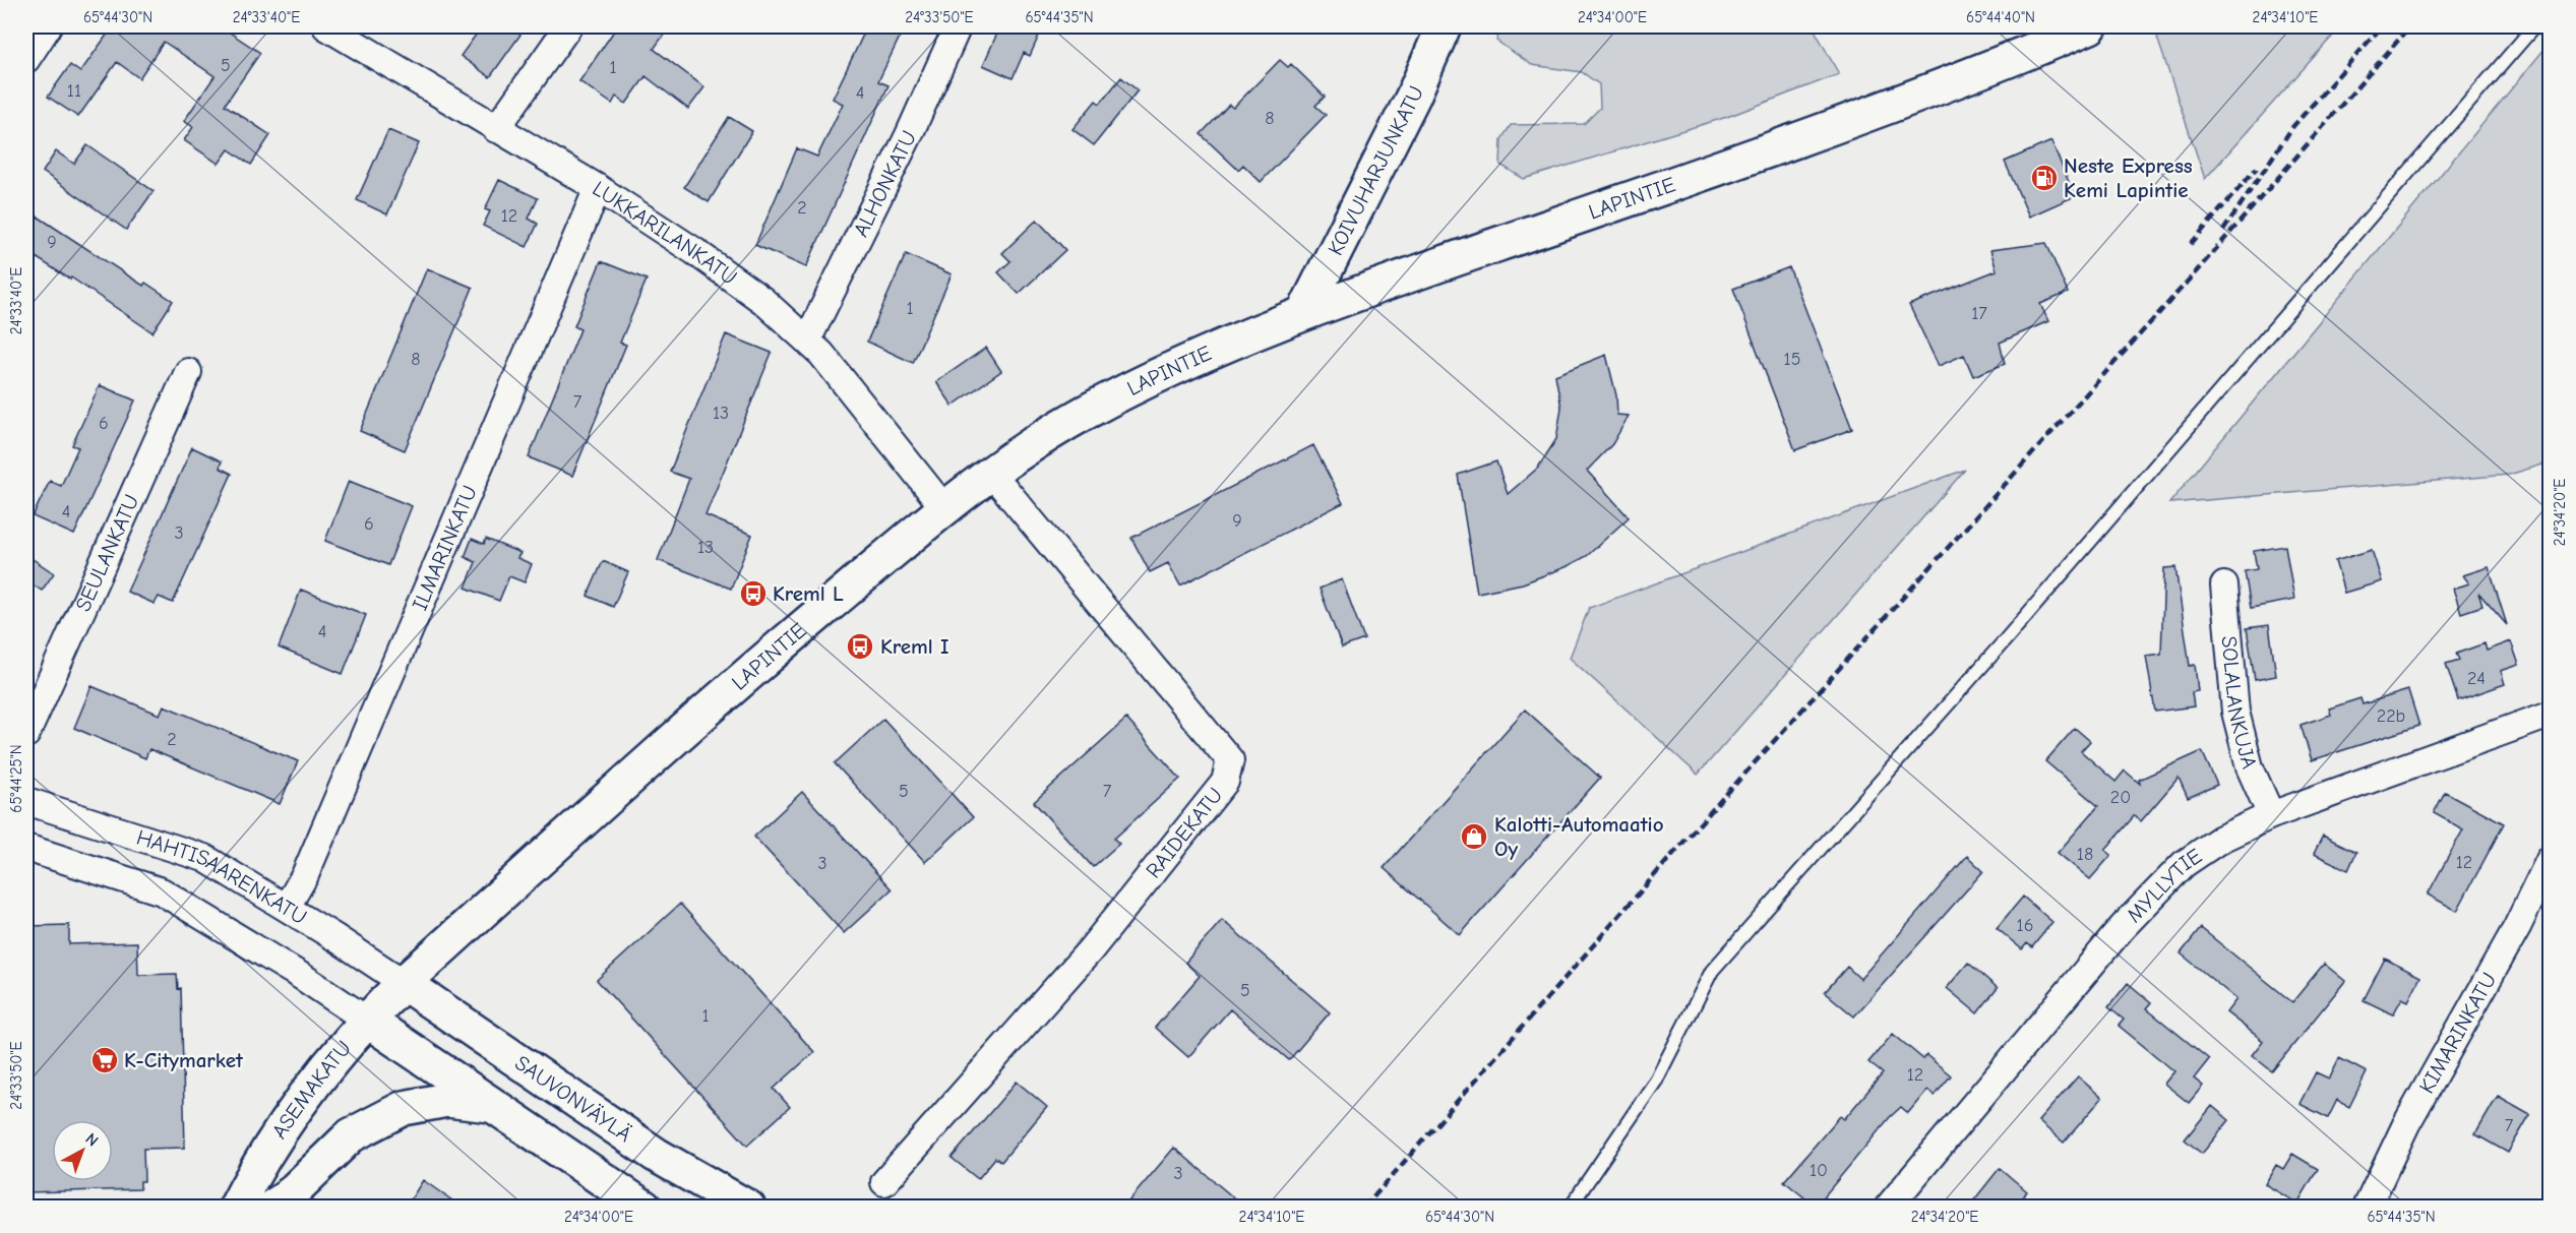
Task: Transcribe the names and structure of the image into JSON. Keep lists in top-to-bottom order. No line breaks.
{"streets":{"main road":["KOIVUHARJUNKATU","LAPINTIE","ASEMAKATU","SAUVONVÄYLÄ"],"street":["ALHONKATU","LUKKARILANKATU","ILMARINKATU","SEULANKATU","SOLALANKUJA","RAIDEKATU","HAHTISAARENKATU","MYLLYTIE","KIMARINKATU"]},"crossings":[["KOIVUHARJUNKATU","LAPINTIE"],["ALHONKATU","LUKKARILANKATU"],["LAPINTIE","LUKKARILANKATU"],["LAPINTIE","RAIDEKATU"],["LAPINTIE","HAHTISAARENKATU"],["LAPINTIE","ASEMAKATU"],["LAPINTIE","SAUVONVÄYLÄ"],["LUKKARILANKATU","ILMARINKATU"],["ILMARINKATU","HAHTISAARENKATU"],["SOLALANKUJA","MYLLYTIE"],["HAHTISAARENKATU","ASEMAKATU"],["HAHTISAARENKATU","SAUVONVÄYLÄ"],["ASEMAKATU","SAUVONVÄYLÄ"]],"places":{"fuel station":["Neste Express Kemi Lapintie"],"bus stop":["Kreml L","Kreml I"],"shop":["Kalotti-Automaatio Oy"],"supermarket":["K-Citymarket"]},"house_numbers":["5","1","11","4","8","2","12","9","1","17","8","15","7","13","6","4","9","6","3","13","4","24","22b","2","5","7","20","18","12","3","16","5","1","12","7","10","3"],"north":"top right","coordinates":["65°44'30\"N","24°33'40\"E","24°33'50\"E","65°44'35\"N","24°34'00\"E","65°44'40\"N","24°34'10\"E","24°34'20\"E","65°44'25\"N"]}
